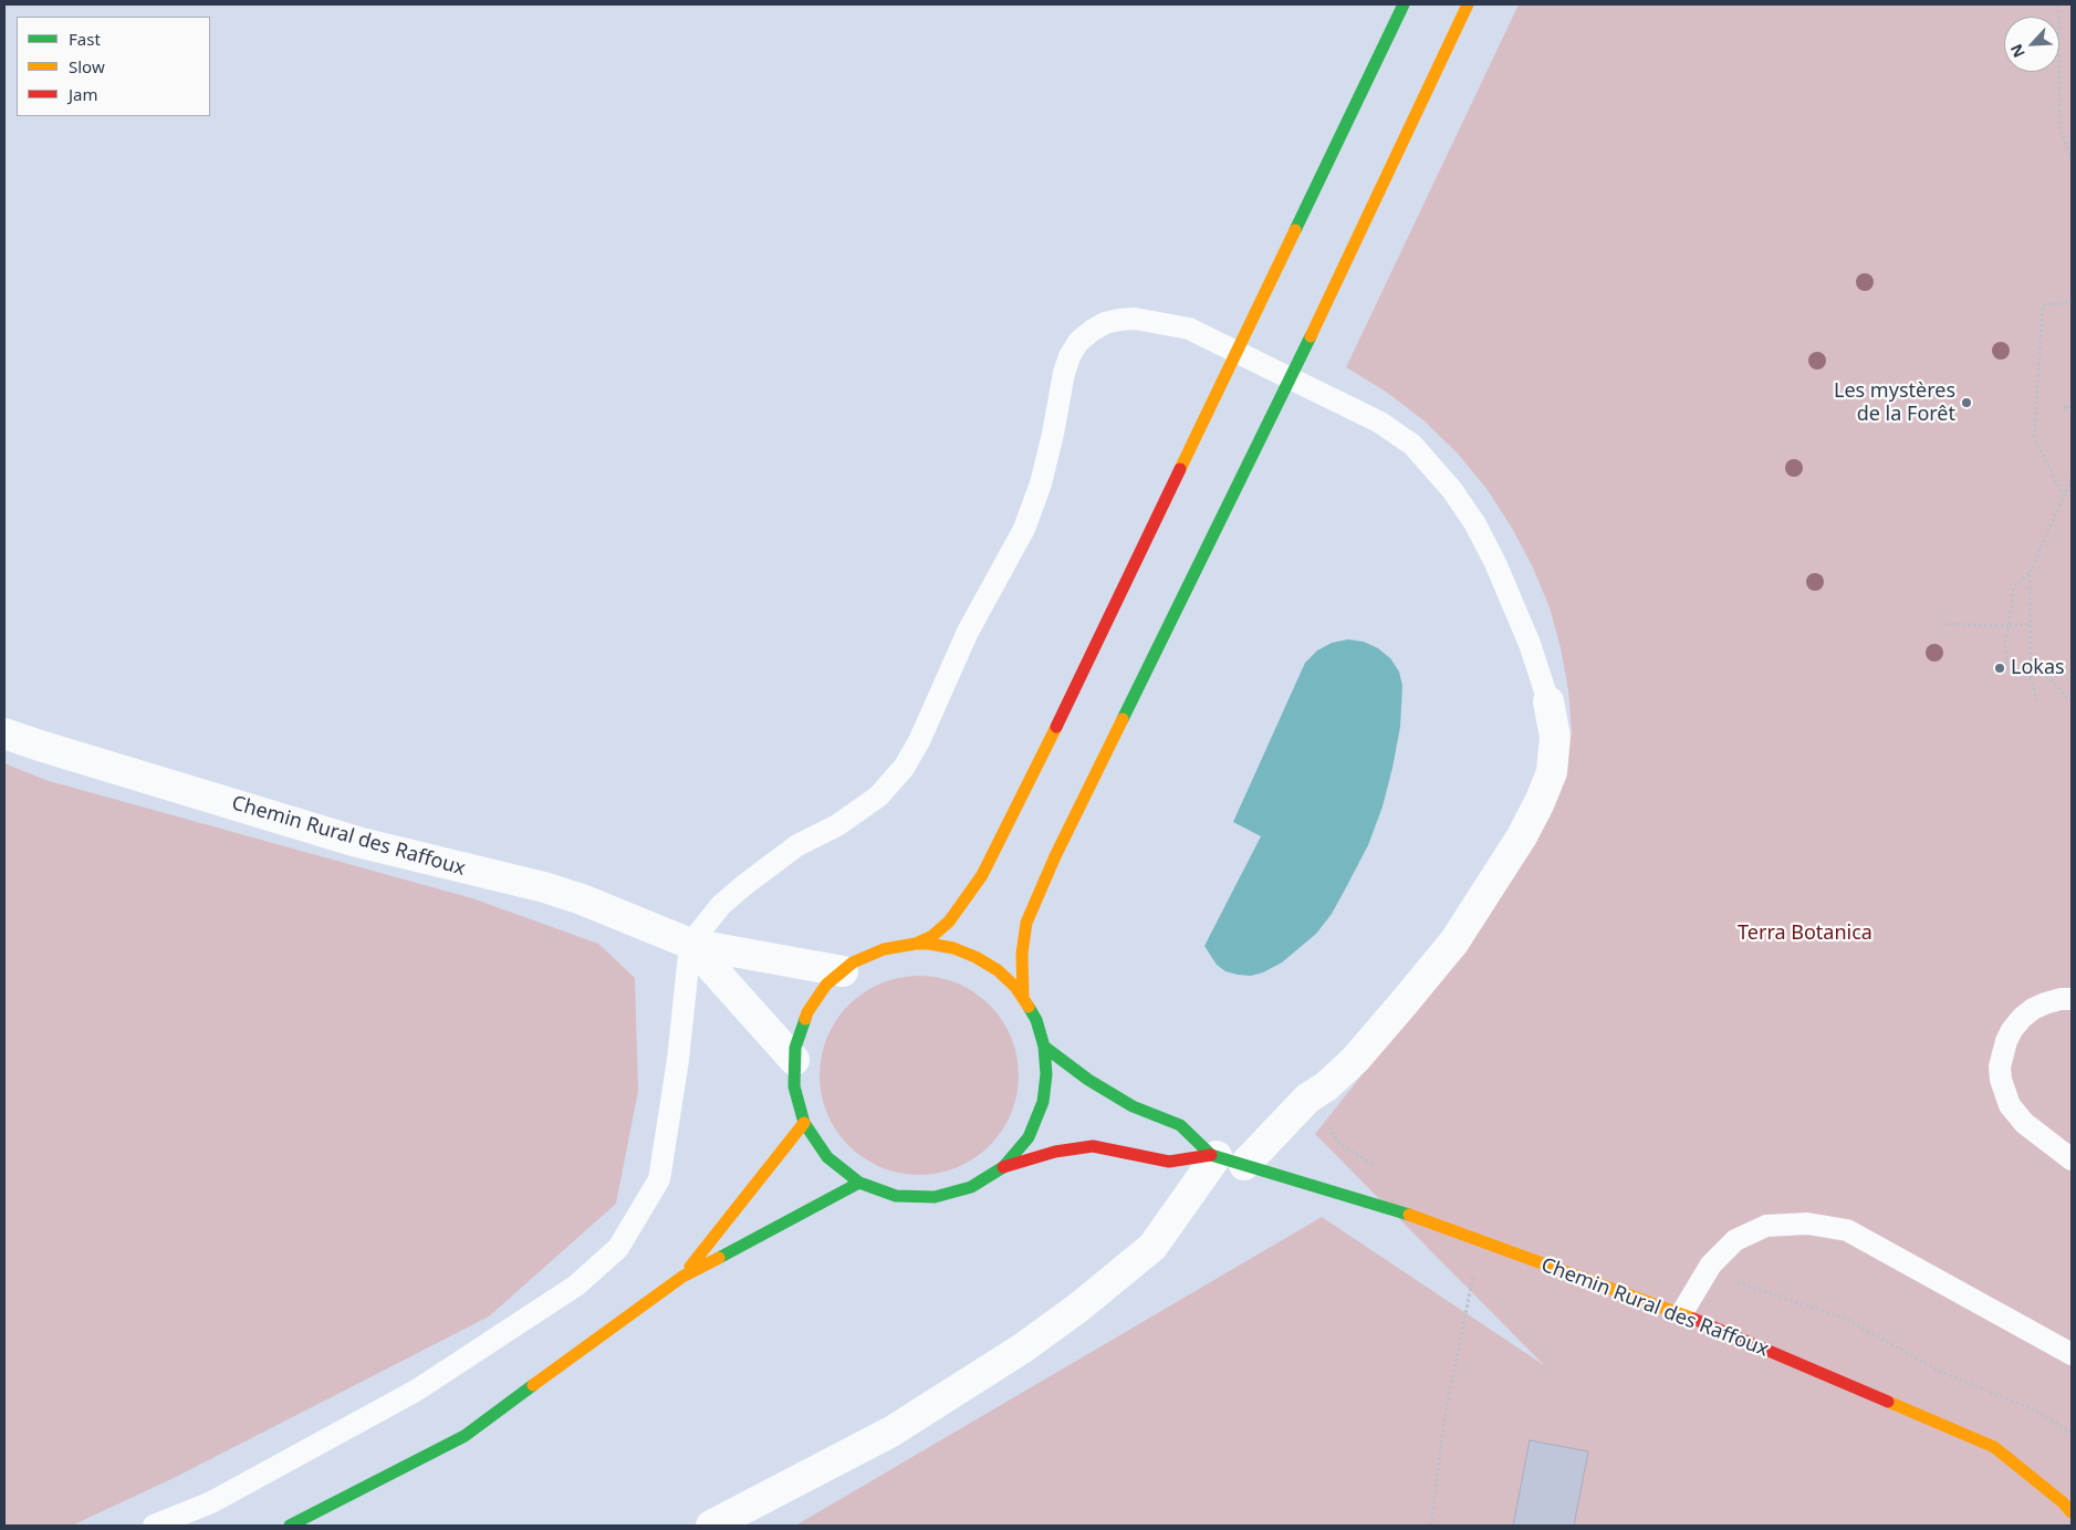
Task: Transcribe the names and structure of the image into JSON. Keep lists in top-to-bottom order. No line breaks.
{"streets":{"main road":["Chemin Rural des Raffoux"]},"parks":["Terra Botanica"],"places":["Les mystères de la Forêt","Lokas"],"legend":["Fast","Slow","Jam"],"north":"bottom left"}
